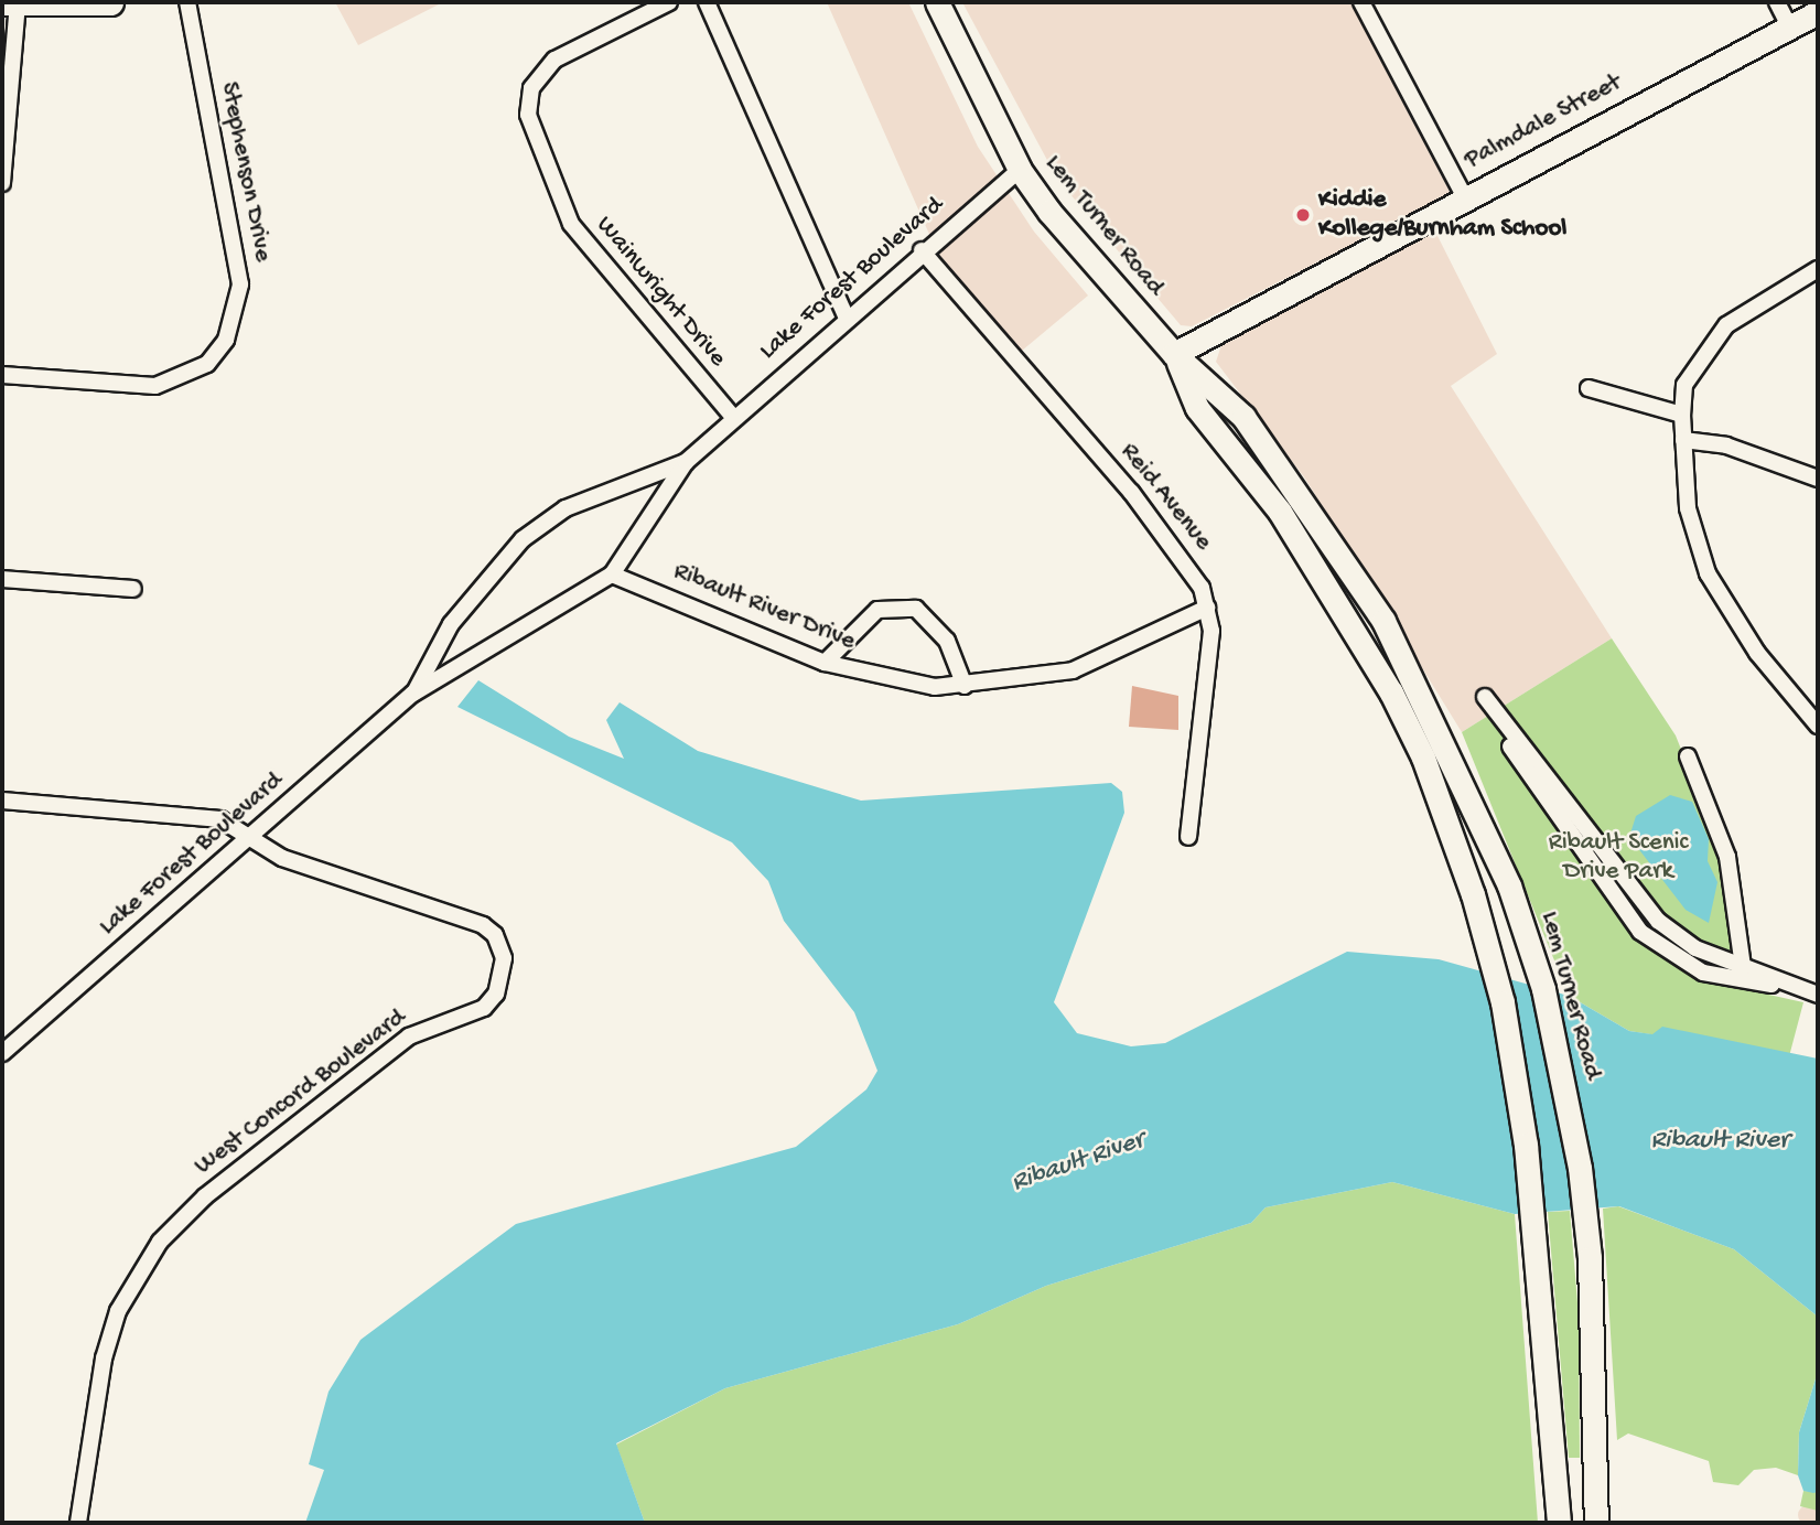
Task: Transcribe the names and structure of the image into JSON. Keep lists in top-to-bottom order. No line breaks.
{"streets":{"main road":["Palmdale Street","Lem Turner Road"],"street":["Stephenson Drive","Lake Forest Boulevard","Wainwright Drive","Reid Avenue","Ribault River Drive","West Concord Boulevard"]},"crossings":[["Palmdale Street","Lem Turner Road"],["Lem Turner Road","Lake Forest Boulevard"],["Lake Forest Boulevard","Wainwright Drive"],["Lake Forest Boulevard","Reid Avenue"],["Lake Forest Boulevard","Ribault River Drive"],["Lake Forest Boulevard","West Concord Boulevard"],["Reid Avenue","Ribault River Drive"]],"water":["Ribault River"],"parks":["Ribault Scenic Drive Park"],"places":["Kiddie Kollege/Burnham School"]}
